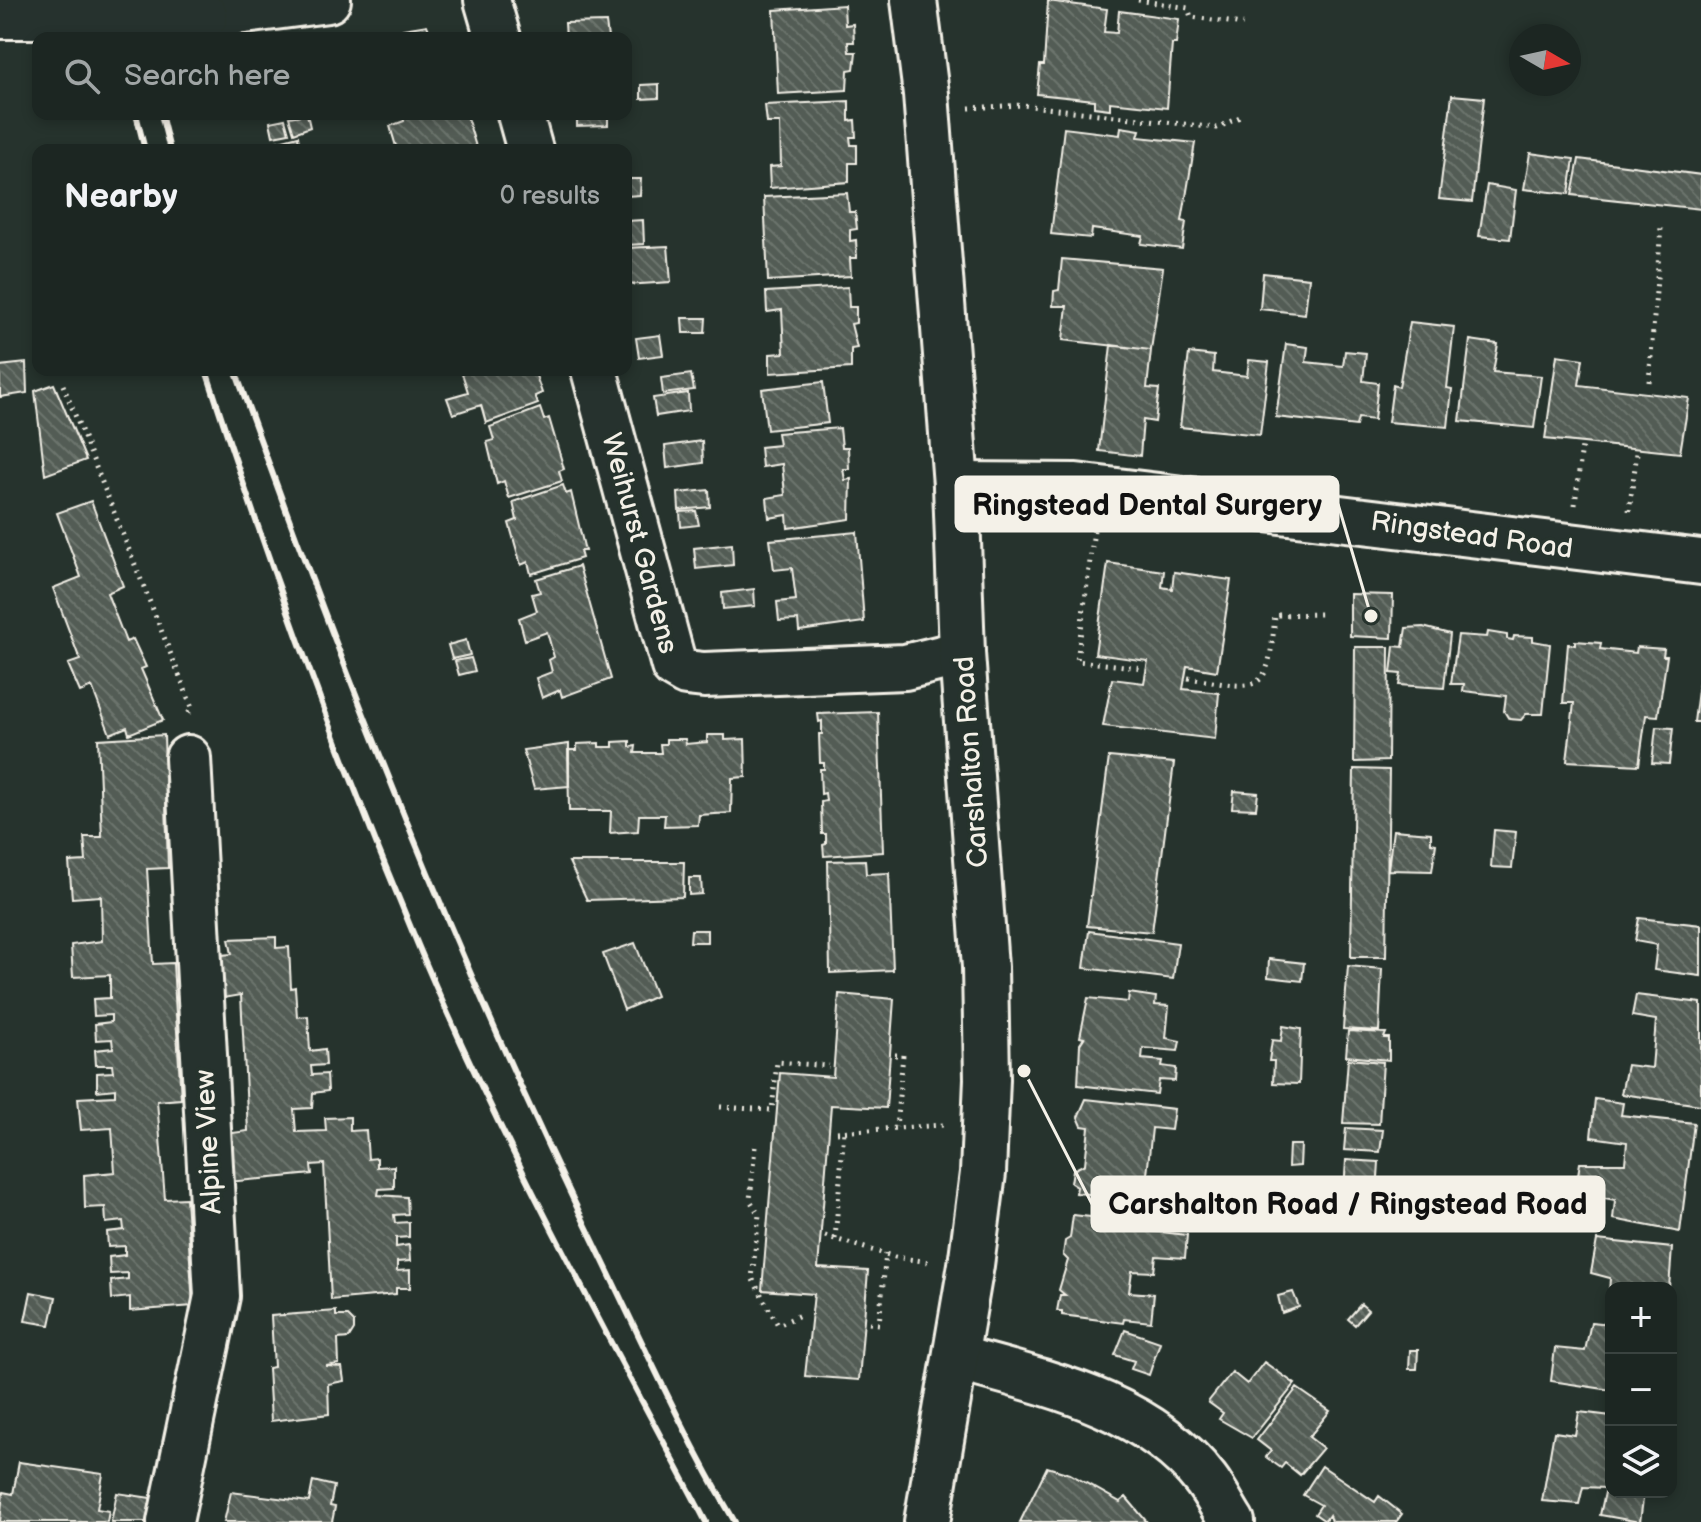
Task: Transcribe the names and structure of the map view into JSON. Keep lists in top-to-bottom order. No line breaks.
{"streets":{"main road":["Ringstead Road","Weihurst Gardens","Carshalton Road","Alpine View"]},"crossings":[["Ringstead Road","Carshalton Road"],["Weihurst Gardens","Carshalton Road"]],"places":["Ringstead Dental Surgery","Carshalton Road / Ringstead Road"],"north":"right","page":{"search":"Search here","heading":["Nearby","0 results"],"map_buttons":["+","−"]}}
